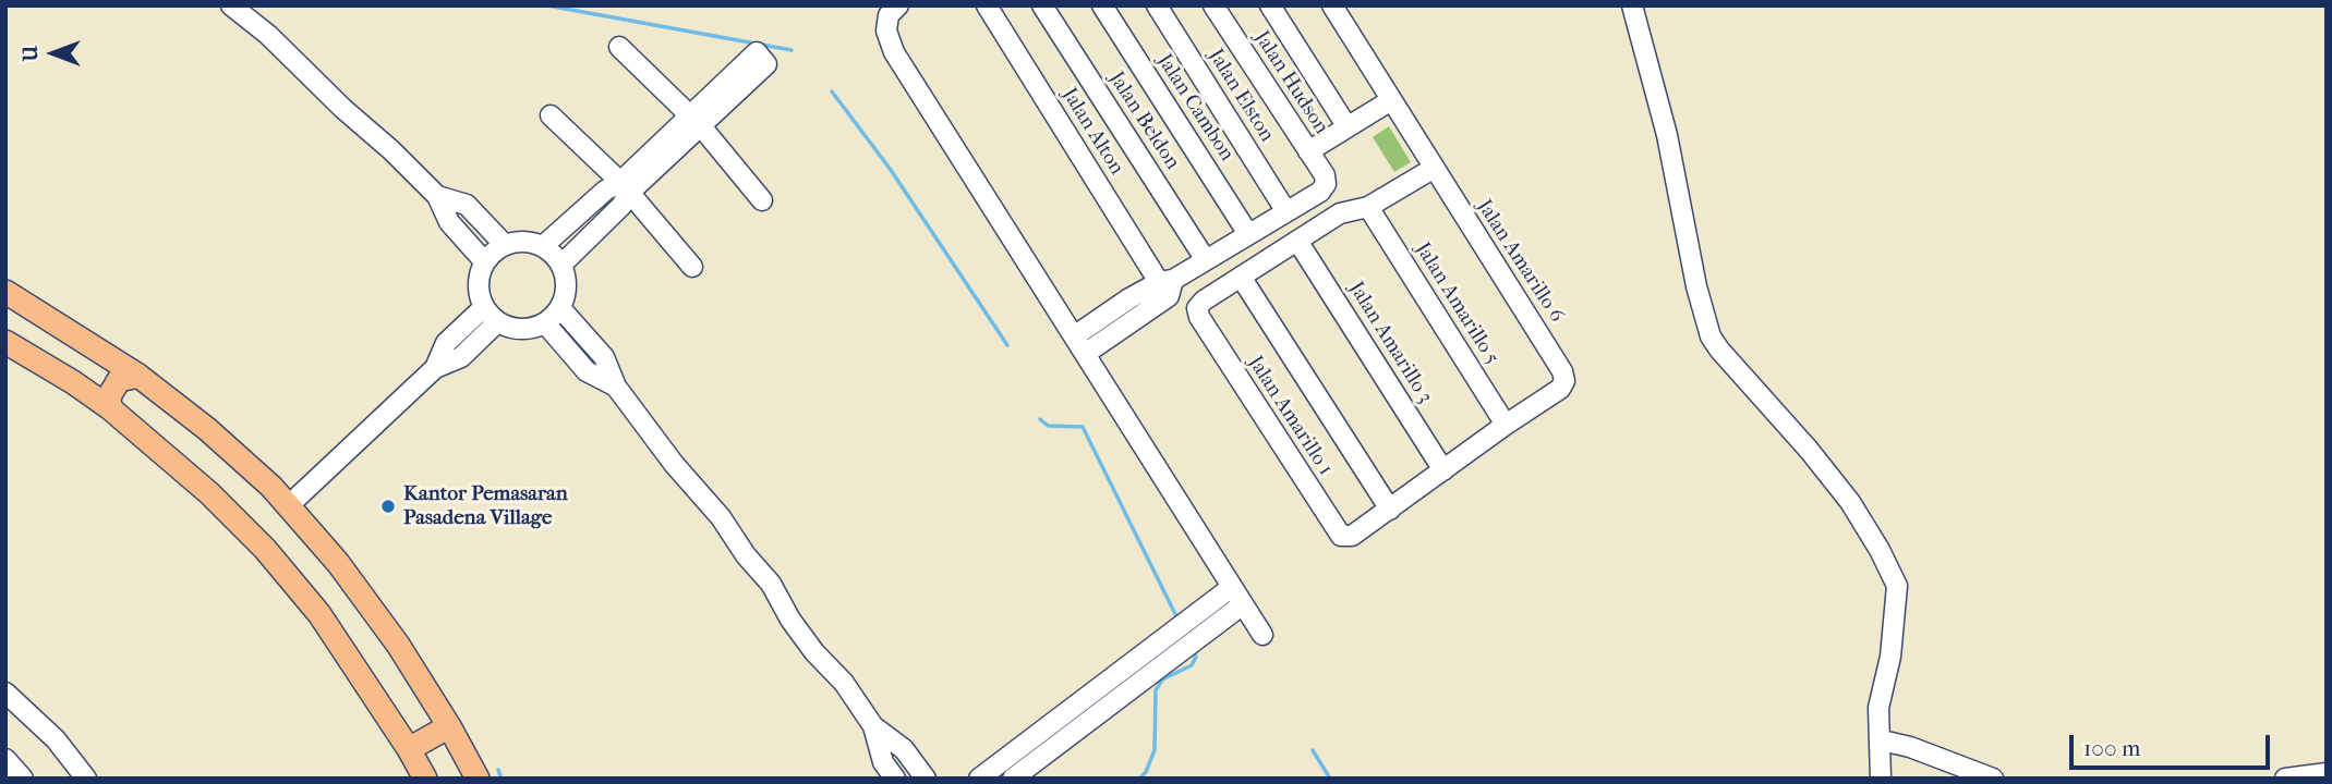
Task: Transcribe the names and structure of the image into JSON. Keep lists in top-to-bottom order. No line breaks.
{"streets":{"street":["Jalan Hudson","Jalan Elston","Jalan Cambon","Jalan Beldon","Jalan Alton","Jalan Amarillo 6","Jalan Amarillo 5","Jalan Amarillo 3","Jalan Amarillo 1"]},"crossings":[["Jalan Hudson","Jalan Elston"],["Jalan Beldon","Jalan Amarillo 1"],["Jalan Amarillo 6","Jalan Amarillo 5"]],"places":["Kantor Pemasaran Pasadena Village"],"scale_bar":"100 m","north":"left"}
